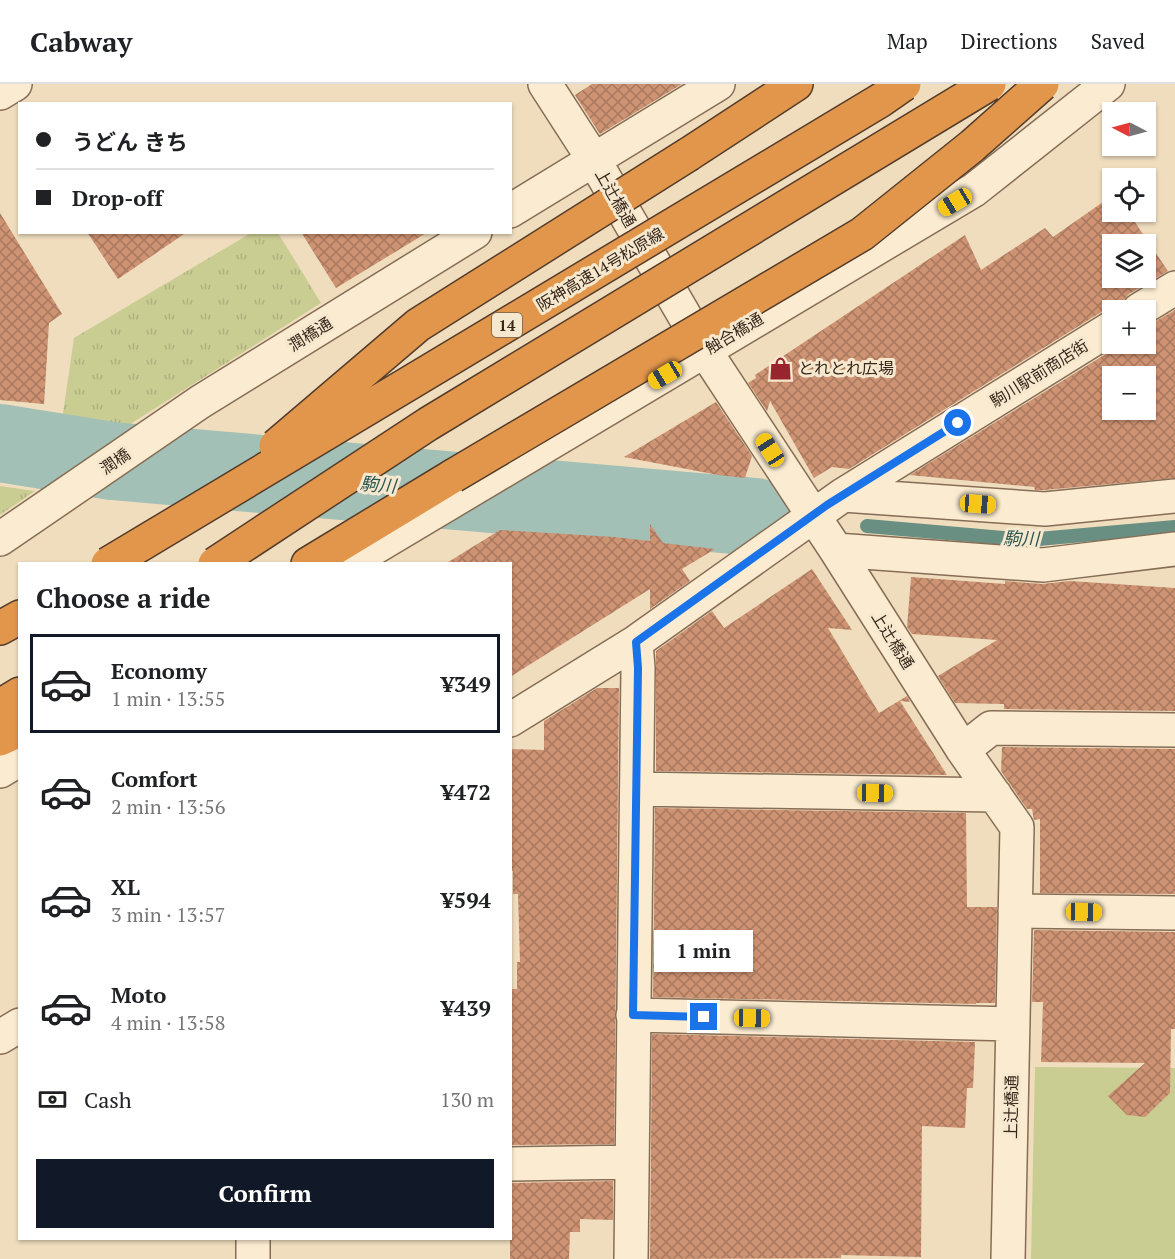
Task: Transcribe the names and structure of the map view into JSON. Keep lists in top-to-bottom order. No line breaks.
{"streets":{"highway":["阪神高速14号松原線","14"],"street":["上辻橋通","触合橋通","潤橋通","駒川駅前商店街","潤橋"]},"crossings":[["上辻橋通","触合橋通"],["上辻橋通","駒川駅前商店街"],["潤橋通","潤橋"]],"water":["駒川"],"places":{"shop":["とれとれ広場"]},"north":"left","page":{"header":"Cabway","nav":["Map","Directions","Saved"],"map_buttons":["+","−"],"banner":["うどん きち","Drop-off"],"heading":"Choose a ride","list":[{"name":"Economy","note":"1 min · 13:55","value":"¥349"},{"name":"Comfort","note":"2 min · 13:56","value":"¥472"},{"name":"XL","note":"3 min · 13:57","value":"¥594"},{"name":"Moto","note":"4 min · 13:58","value":"¥439"}],"bubble":"1 min","pay":["Cash","130 m"],"buttons":"Confirm"}}
